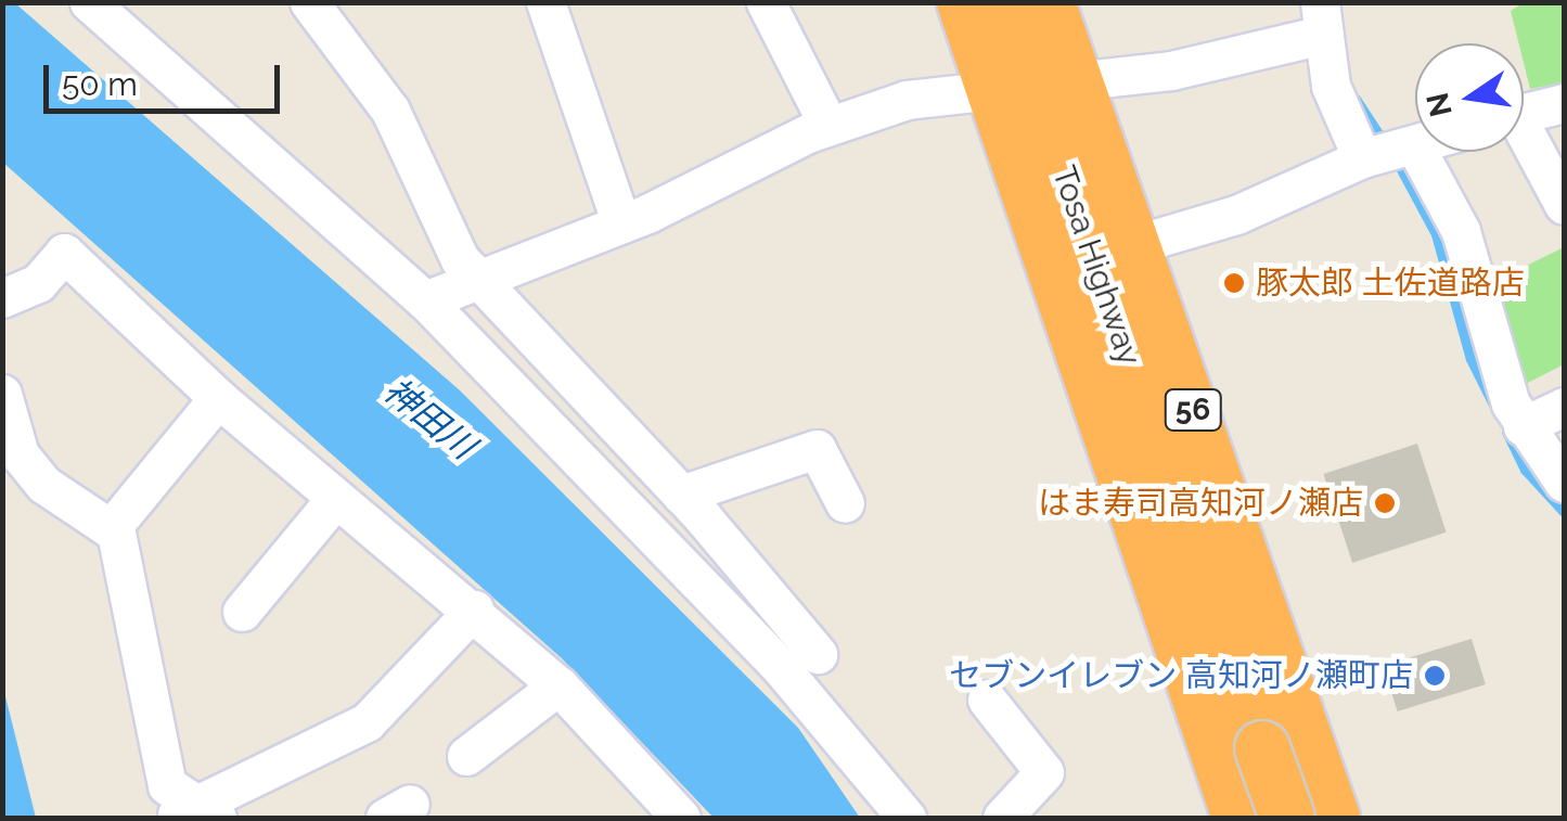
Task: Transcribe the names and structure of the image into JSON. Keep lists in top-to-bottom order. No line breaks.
{"streets":{"highway":["Tosa Highway","56"]},"crossings":[["Tosa Highway","56"]],"water":["神田川"],"places":["豚太郎 土佐道路店","はま寿司高知河ノ瀬店","セブンイレブン 高知河ノ瀬町店"],"scale_bar":"50 m","north":"left"}
